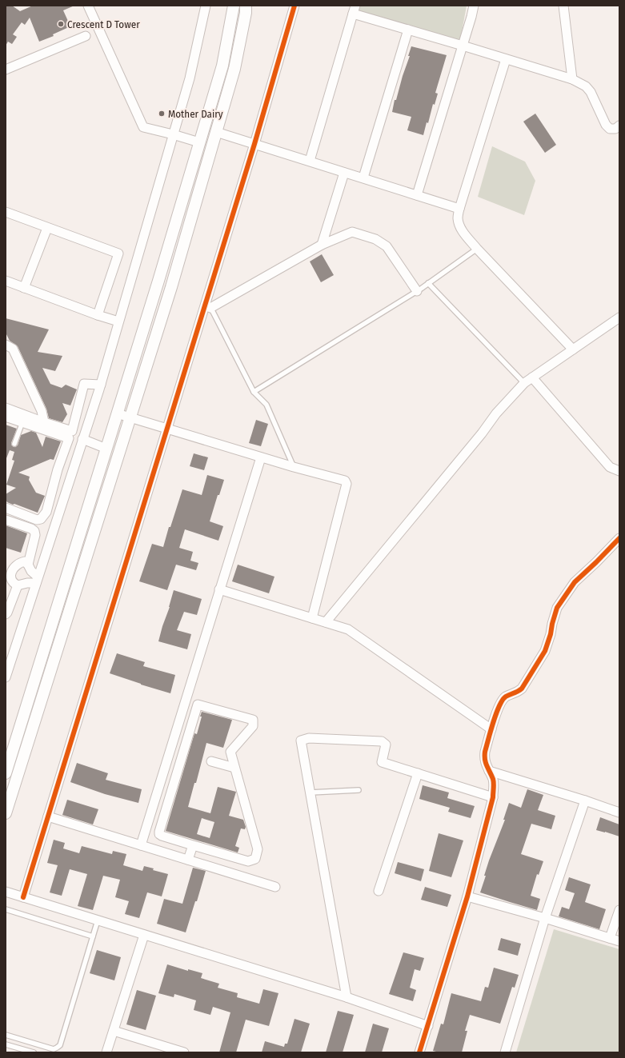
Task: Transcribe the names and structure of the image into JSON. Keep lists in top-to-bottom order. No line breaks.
{"places":["Crescent D Tower","Mother Dairy"]}
